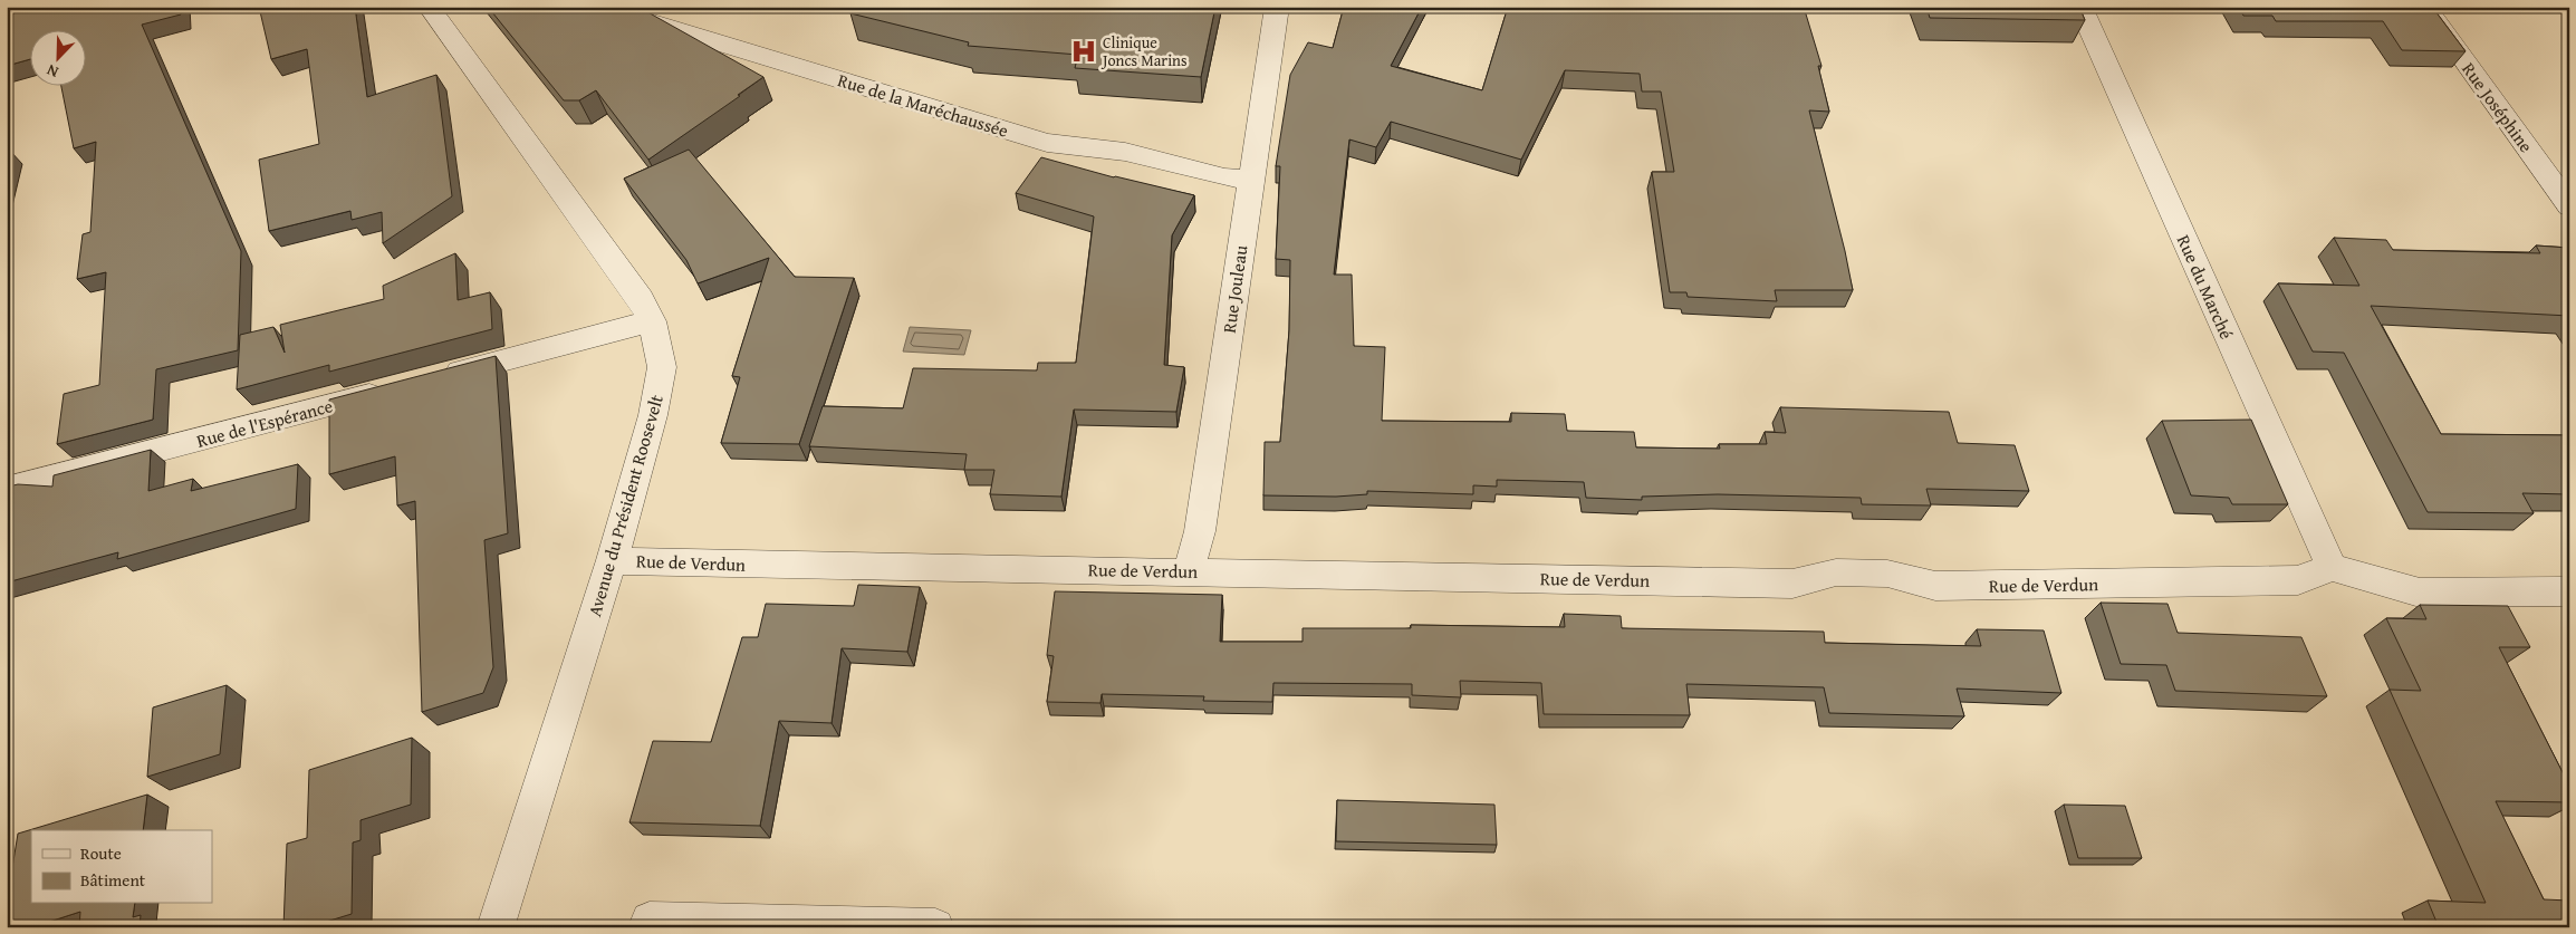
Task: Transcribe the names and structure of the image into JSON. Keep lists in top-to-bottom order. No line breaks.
{"streets":{"street":["Rue de la Maréchaussée","Rue Joséphine","Rue du Marché","Rue Jouleau","Rue de l'Espérance","Avenue du Président Roosevelt","Rue de Verdun"]},"crossings":[["Rue de la Maréchaussée","Rue Jouleau"],["Rue du Marché","Rue de Verdun"],["Rue Jouleau","Rue de Verdun"],["Avenue du Président Roosevelt","Rue de Verdun"]],"places":{"hospital":["Clinique Joncs Marins"]},"legend":["Route","Bâtiment"],"north":"bottom left"}
